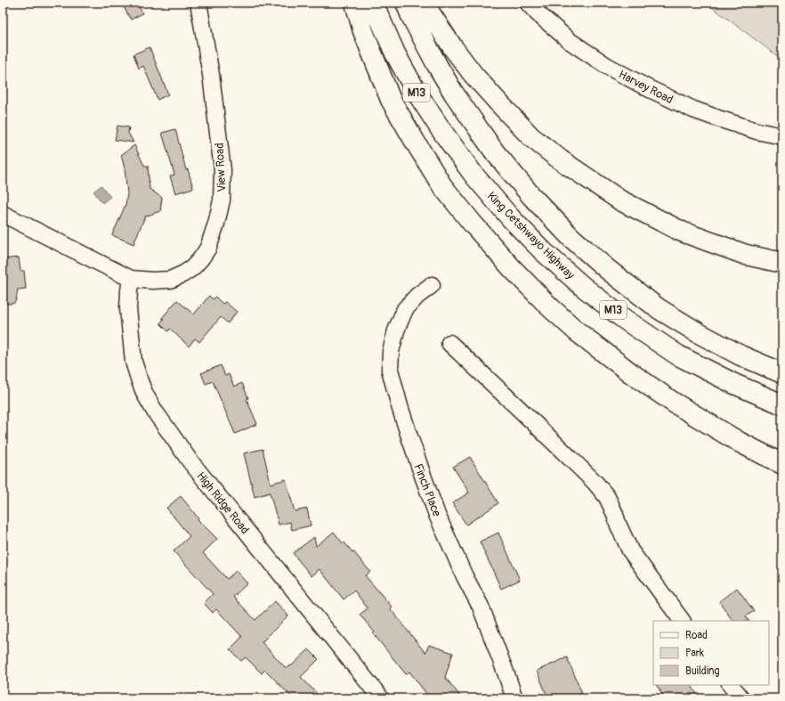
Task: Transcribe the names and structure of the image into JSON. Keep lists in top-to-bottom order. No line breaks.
{"streets":{"highway":["M13","King Cetshwayo Highway"],"street":["Harvey Road","View Road","Finch Place","High Ridge Road"]},"crossings":[["View Road","High Ridge Road"]],"legend":["Road","Park","Building"]}
